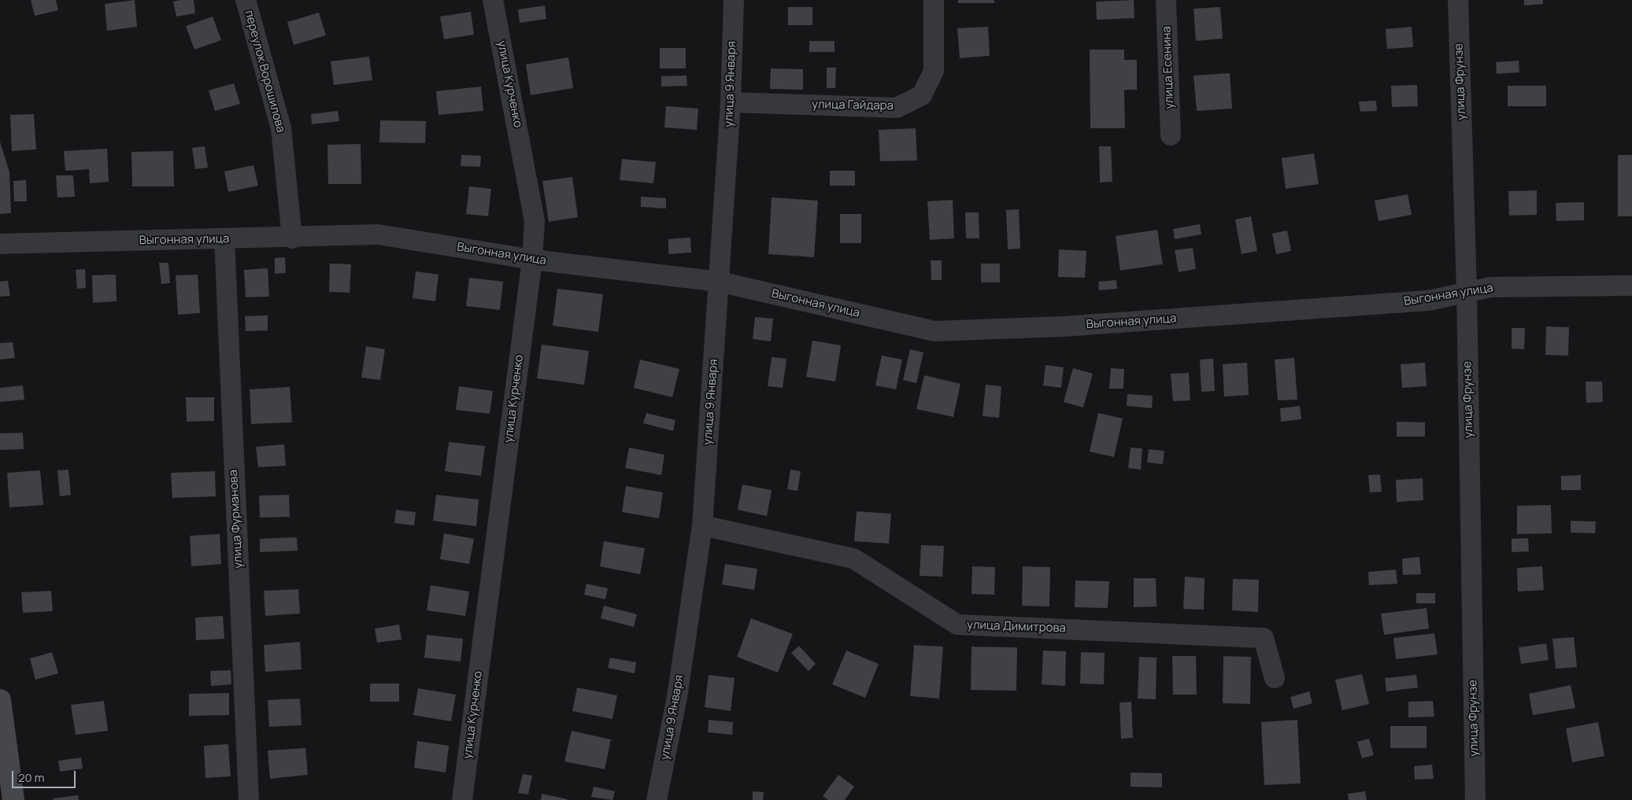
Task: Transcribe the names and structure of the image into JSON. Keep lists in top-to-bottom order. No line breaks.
{"streets":{"street":["улица Есенина","переулок Ворошилова","улица Фрунзе","улица Курченко","улица 9 Января","улица Гайдара","Выгонная улица","улица Фурманова","улица Димитрова"]},"crossings":[["переулок Ворошилова","Выгонная улица"],["улица Фрунзе","Выгонная улица"],["улица Курченко","Выгонная улица"],["улица 9 Января","улица Гайдара"],["улица 9 Января","Выгонная улица"],["улица 9 Января","улица Димитрова"],["Выгонная улица","улица Фурманова"]],"scale_bar":"20 m"}
